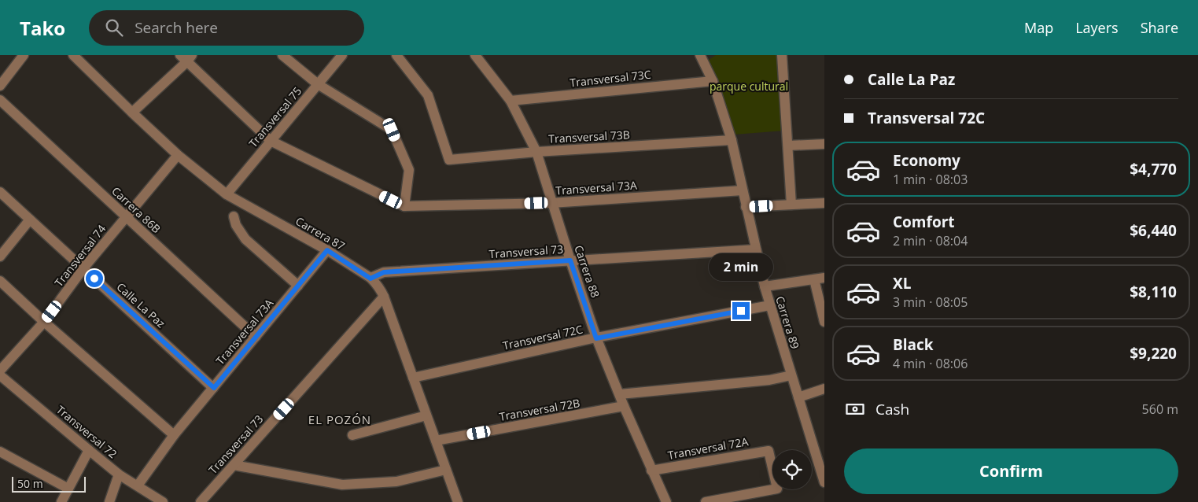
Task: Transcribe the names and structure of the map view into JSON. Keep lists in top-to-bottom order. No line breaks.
{"streets":{"street":["Transversal 73C","Transversal 75","Transversal 73B","Transversal 73A","Carrera 86B","Carrera 87","Transversal 73","Transversal 74","Carrera 88","Calle La Paz","Carrera 89","Transversal 72C","Transversal 72B","Transversal 72","Transversal 72A"]},"crossings":[["Transversal 73C","Carrera 88"],["Transversal 73C","Carrera 89"],["Transversal 75","Carrera 87"],["Transversal 73B","Carrera 88"],["Transversal 73B","Carrera 89"],["Transversal 73A","Carrera 86B"],["Transversal 73A","Carrera 87"],["Transversal 73A","Carrera 88"],["Transversal 73A","Calle La Paz"],["Transversal 73A","Carrera 89"],["Transversal 73A","Transversal 72"],["Carrera 86B","Transversal 74"],["Carrera 87","Transversal 73"],["Carrera 87","Transversal 74"],["Carrera 87","Transversal 72C"],["Carrera 87","Transversal 72B"],["Transversal 73","Carrera 88"],["Transversal 73","Carrera 89"],["Transversal 74","Calle La Paz"],["Carrera 88","Transversal 72C"],["Carrera 88","Transversal 72B"],["Carrera 88","Transversal 72A"],["Carrera 89","Transversal 72C"]],"districts":["EL POZÓN"],"parks":["parque cultural"],"scale_bar":"50 m","page":{"header":"Tako","search":"Search here","nav":["Map","Layers","Share"],"banner":["Calle La Paz","Transversal 72C"],"list":[{"name":"Economy","note":"1 min · 08:03","value":"$4,770"},{"name":"Comfort","note":"2 min · 08:04","value":"$6,440"},{"name":"XL","note":"3 min · 08:05","value":"$8,110"},{"name":"Black","note":"4 min · 08:06","value":"$9,220"}],"bubble":"2 min","pay":["Cash","560 m"],"buttons":"Confirm","scale":"50 m"}}
